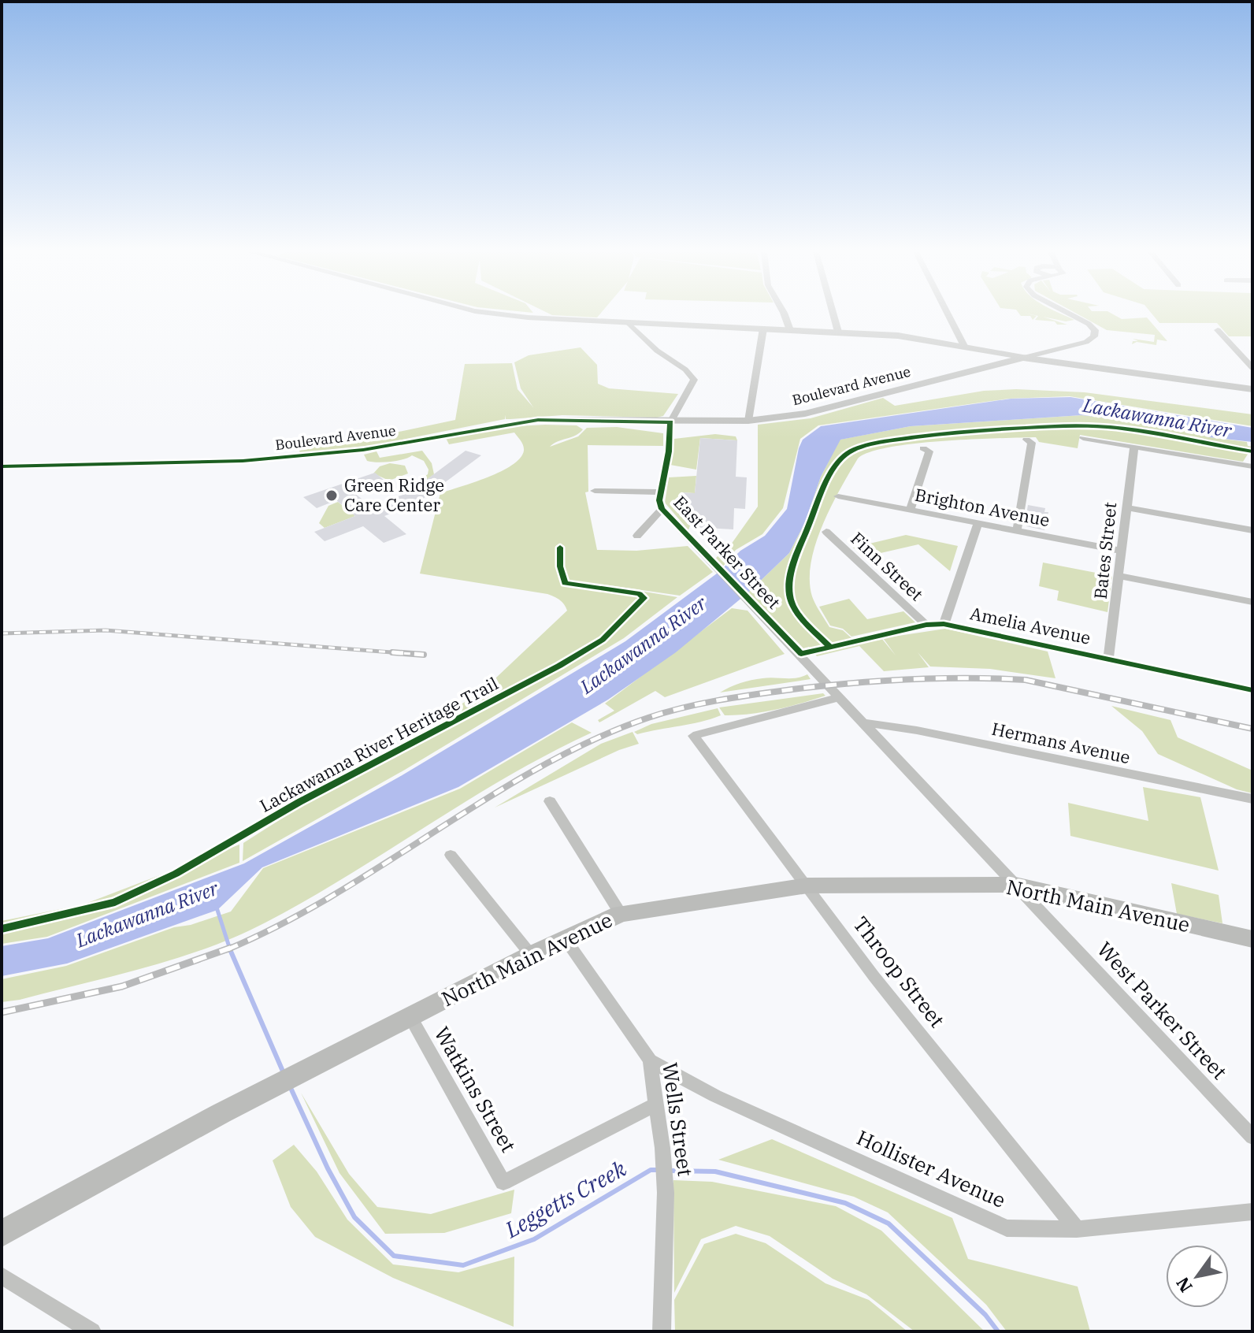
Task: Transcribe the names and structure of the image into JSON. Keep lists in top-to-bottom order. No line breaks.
{"streets":{"main road":["North Main Avenue"],"street":["Boulevard Avenue","Brighton Avenue","Bates Street","East Parker Street","Finn Street","Amelia Avenue","Hermans Avenue","Throop Street","West Parker Street","Watkins Street","Wells Street","Hollister Avenue"],"cycle path":["Lackawanna River Heritage Trail"]},"crossings":[["Boulevard Avenue","East Parker Street"],["Brighton Avenue","Bates Street"],["Bates Street","Amelia Avenue"],["East Parker Street","Amelia Avenue"],["East Parker Street","Hermans Avenue"],["East Parker Street","North Main Avenue"],["East Parker Street","Throop Street"],["East Parker Street","West Parker Street"],["Finn Street","Amelia Avenue"],["North Main Avenue","Throop Street"],["North Main Avenue","West Parker Street"],["North Main Avenue","Watkins Street"],["North Main Avenue","Wells Street"],["Throop Street","Hollister Avenue"],["Watkins Street","Wells Street"],["Wells Street","Hollister Avenue"]],"water":["Lackawanna River","Leggetts Creek"],"places":["Green Ridge Care Center"],"north":"bottom left"}
